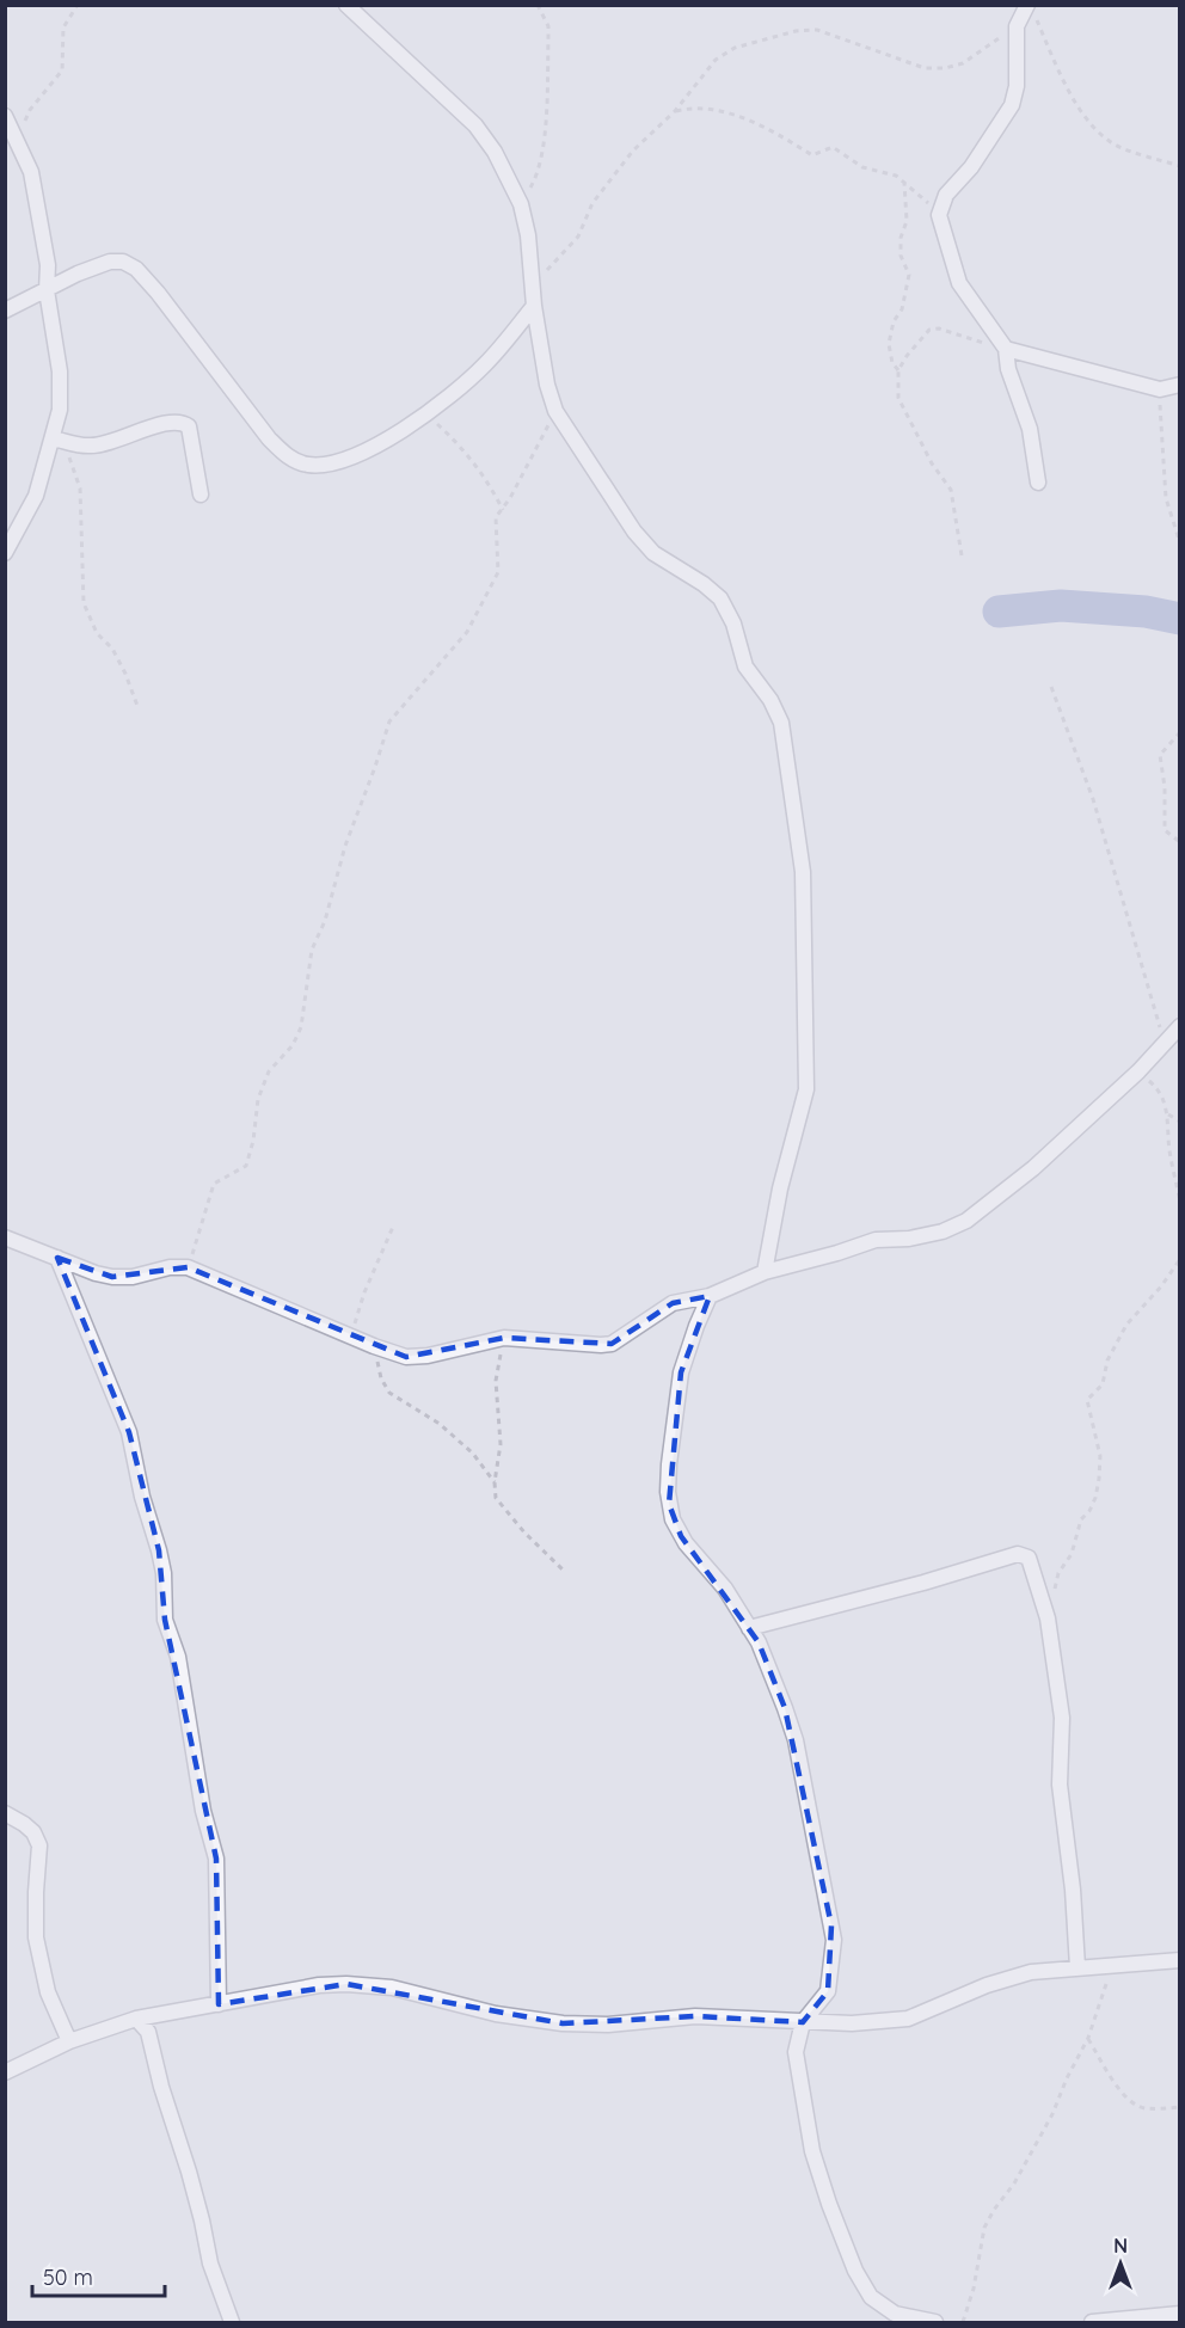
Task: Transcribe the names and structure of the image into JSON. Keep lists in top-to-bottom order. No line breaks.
{"scale_bar":"50 m","north":"top"}
